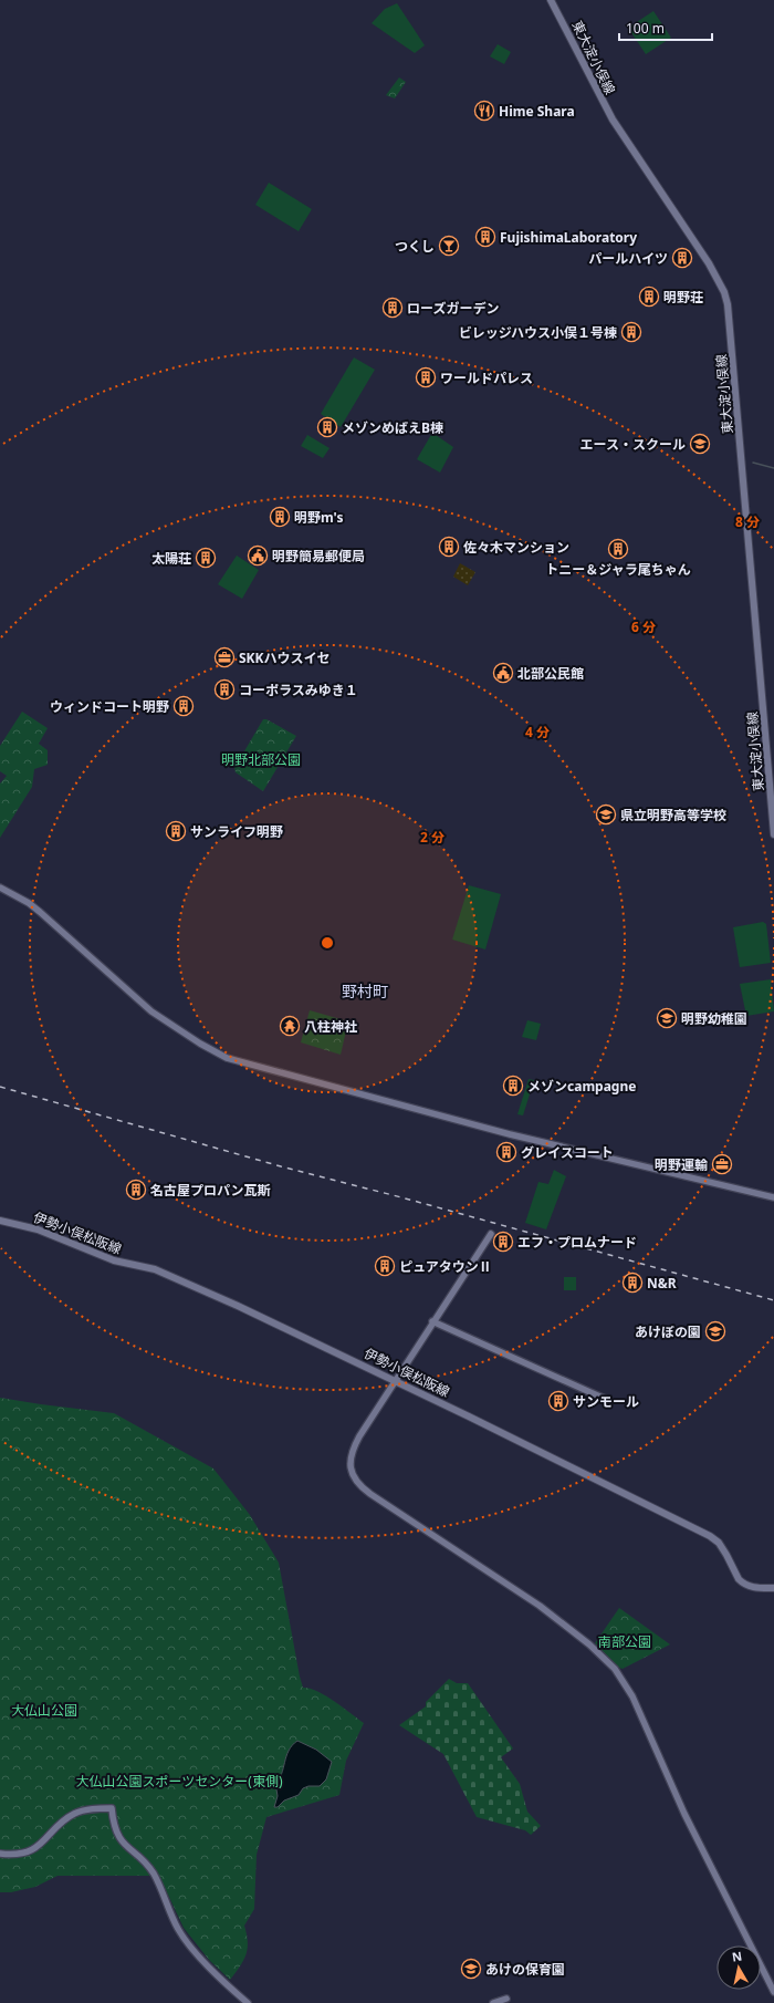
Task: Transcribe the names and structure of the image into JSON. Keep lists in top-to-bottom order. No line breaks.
{"streets":{"main road":["東大淀小俣線","伊勢小俣松阪線"]},"districts":["野村町"],"parks":["明野北部公園","南部公園","大仏山公園","大仏山公園スポーツセンター(東側)"],"places":{"restaurant":["Hime Shara"],"building":["FujishimaLaboratory","パールハイツ","明野荘","ローズガーデン","ビレッジハウス小俣１号棟","ワールドパレス","メゾンめばえB棟","明野m's","佐々木マンション","トニー＆ジャラ尾ちゃん","太陽荘","コーポラスみゆき１","ウィンドコート明野","サンライフ明野","メゾンcampagne","グレイスコート","名古屋プロパン瓦斯","エフ・プロムナード","ピュアタウンⅡ","N&R","サンモール"],"bar":["つくし"],"school or university":["エース・スクール","県立明野高等学校","明野幼稚園","あけぼの園","あけの保育園"],"public building":["明野簡易郵便局","北部公民館"],"office":["SKKハウスイセ","明野運輸"],"temple":["八柱神社"]},"scale_bar":"100 m","north":"top","rings":["8 分","6 分","4 分","2 分"]}
